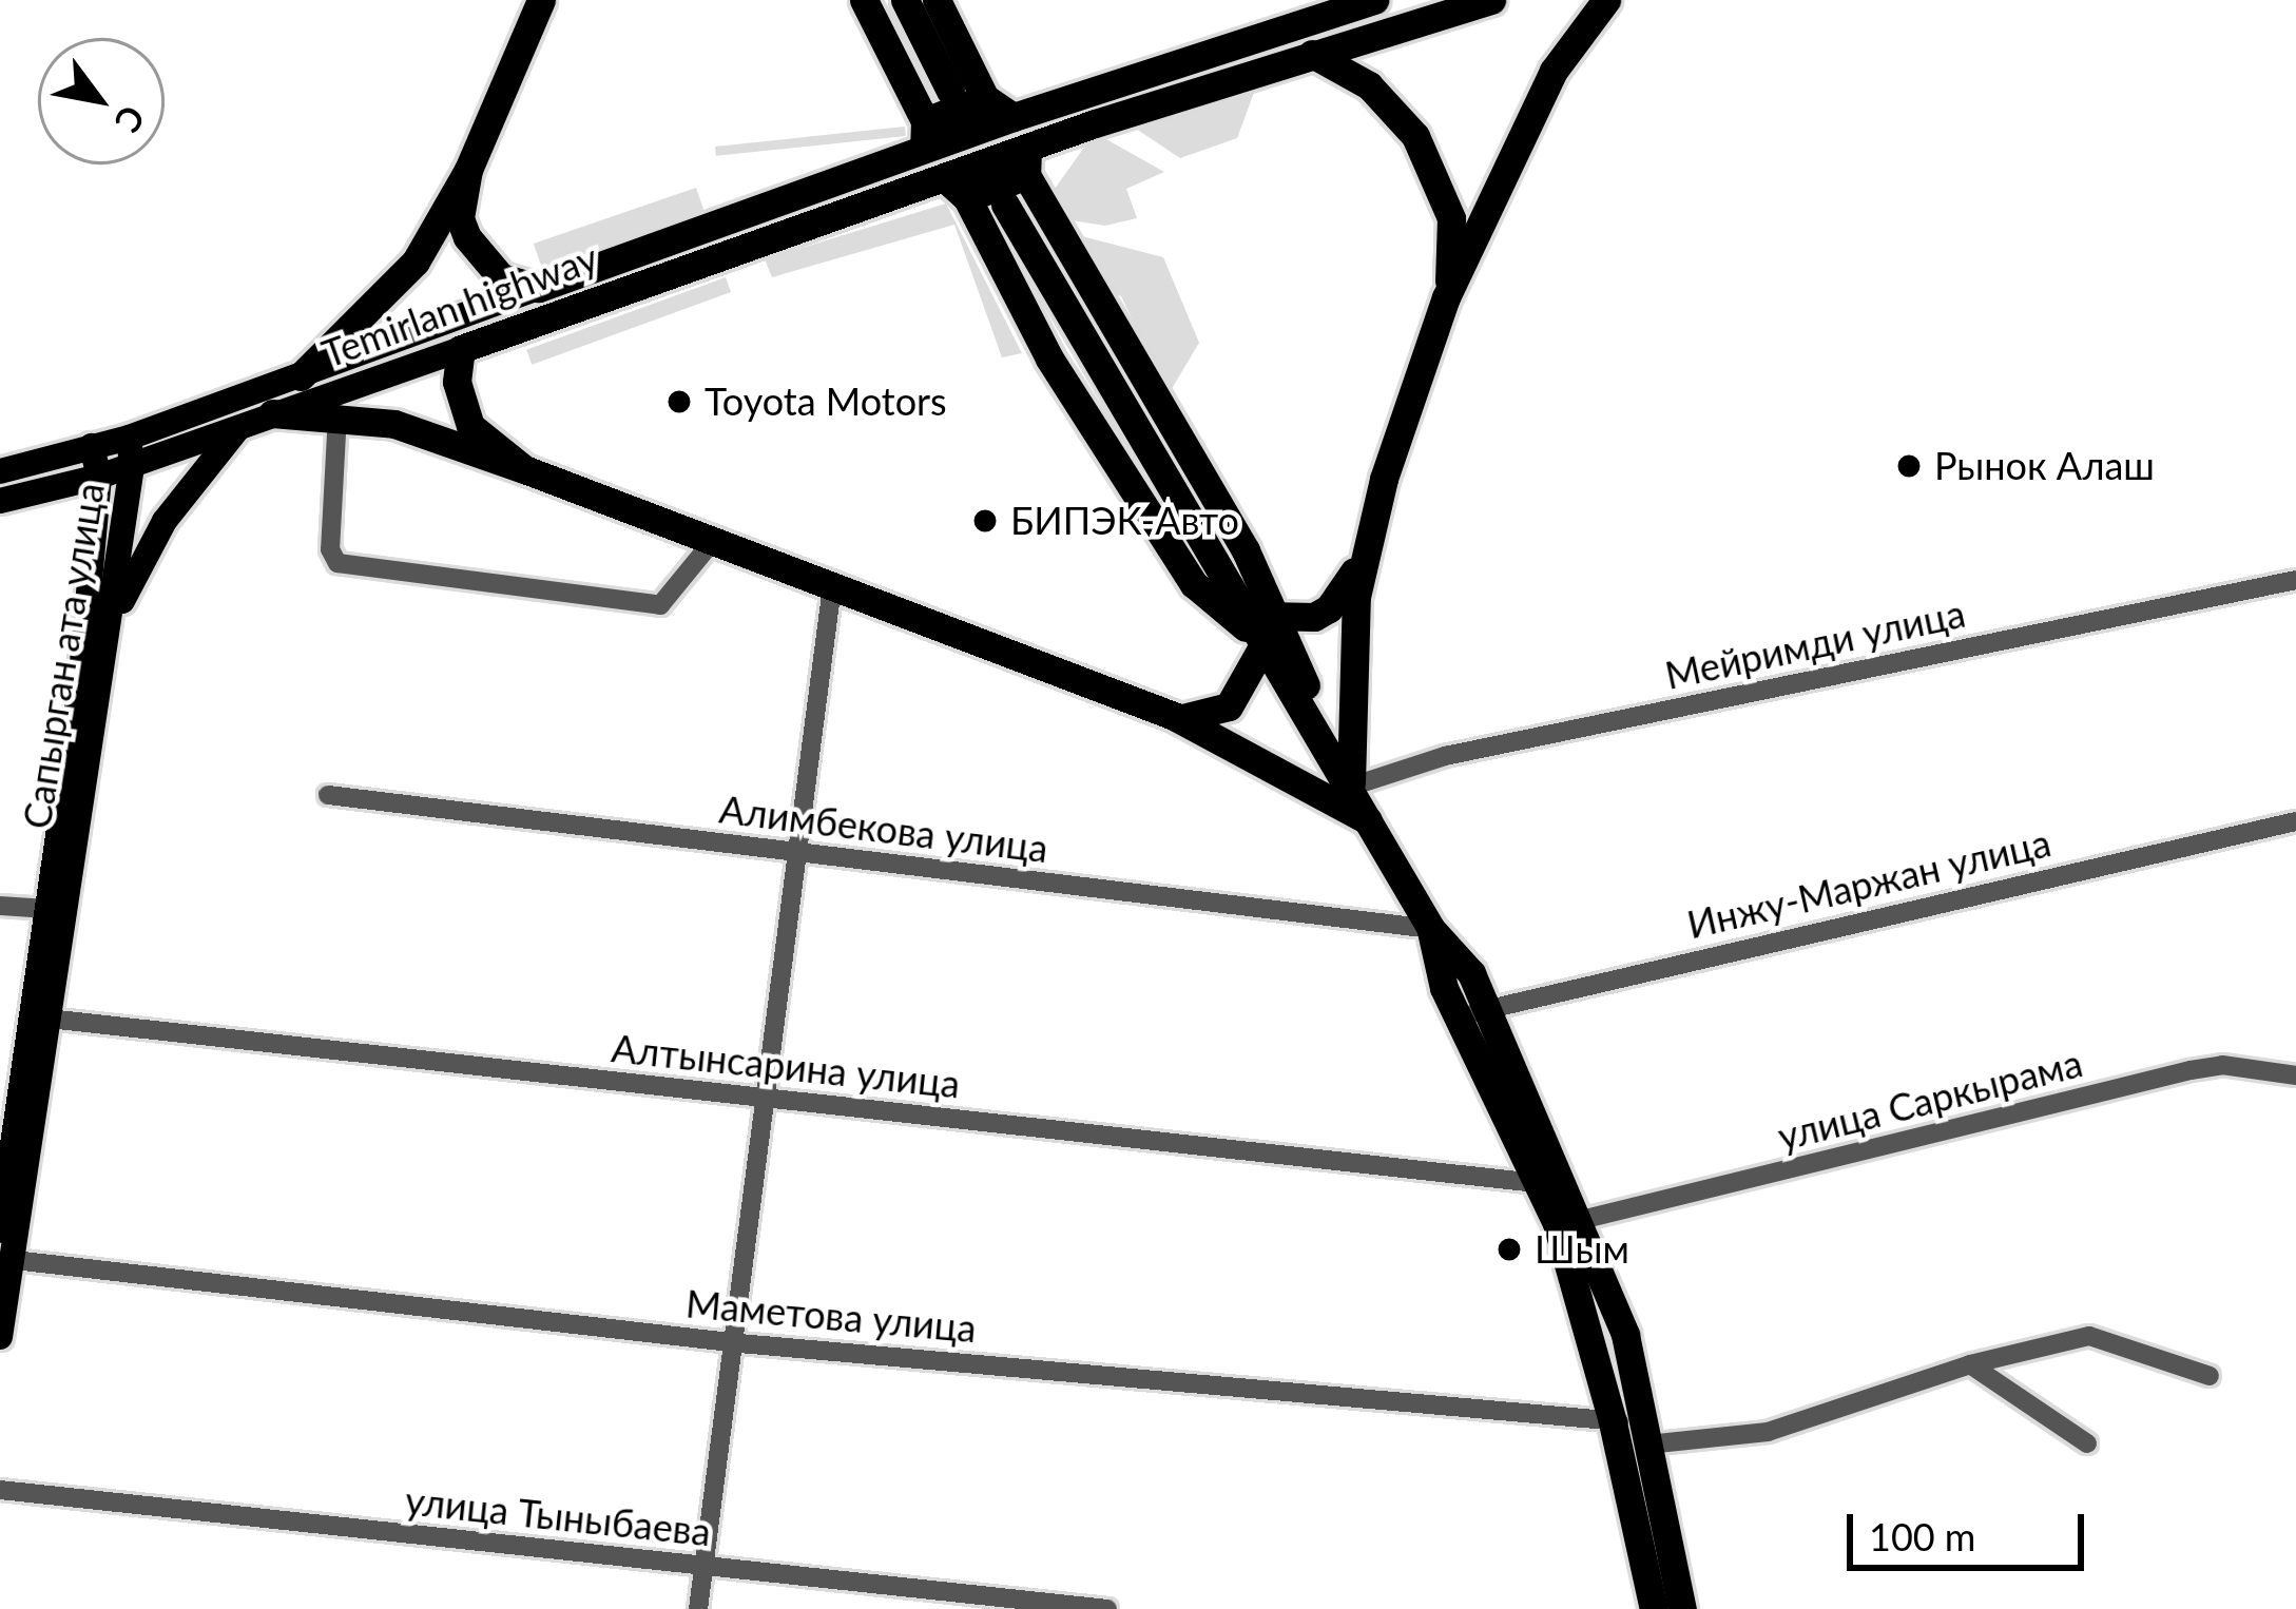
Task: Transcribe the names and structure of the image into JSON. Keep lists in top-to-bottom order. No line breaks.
{"streets":{"highway":["Temirlan highway"],"main road":["Сапырган ата улица"],"street":["Мейримди улица","Алимбекова улица","Инжу-Маржан улица","Алтынсарина улица","улица Саркырама","Маметова улица","улица Тыныбаева"]},"crossings":[["Temirlan highway","Сапырган ата улица"],["Сапырган ата улица","Алтынсарина улица"],["Сапырган ата улица","Маметова улица"]],"places":["Toyota Motors","Рынок Алаш","БИПЭК-Авто","Шым"],"scale_bar":"100 m","north":"bottom right"}
